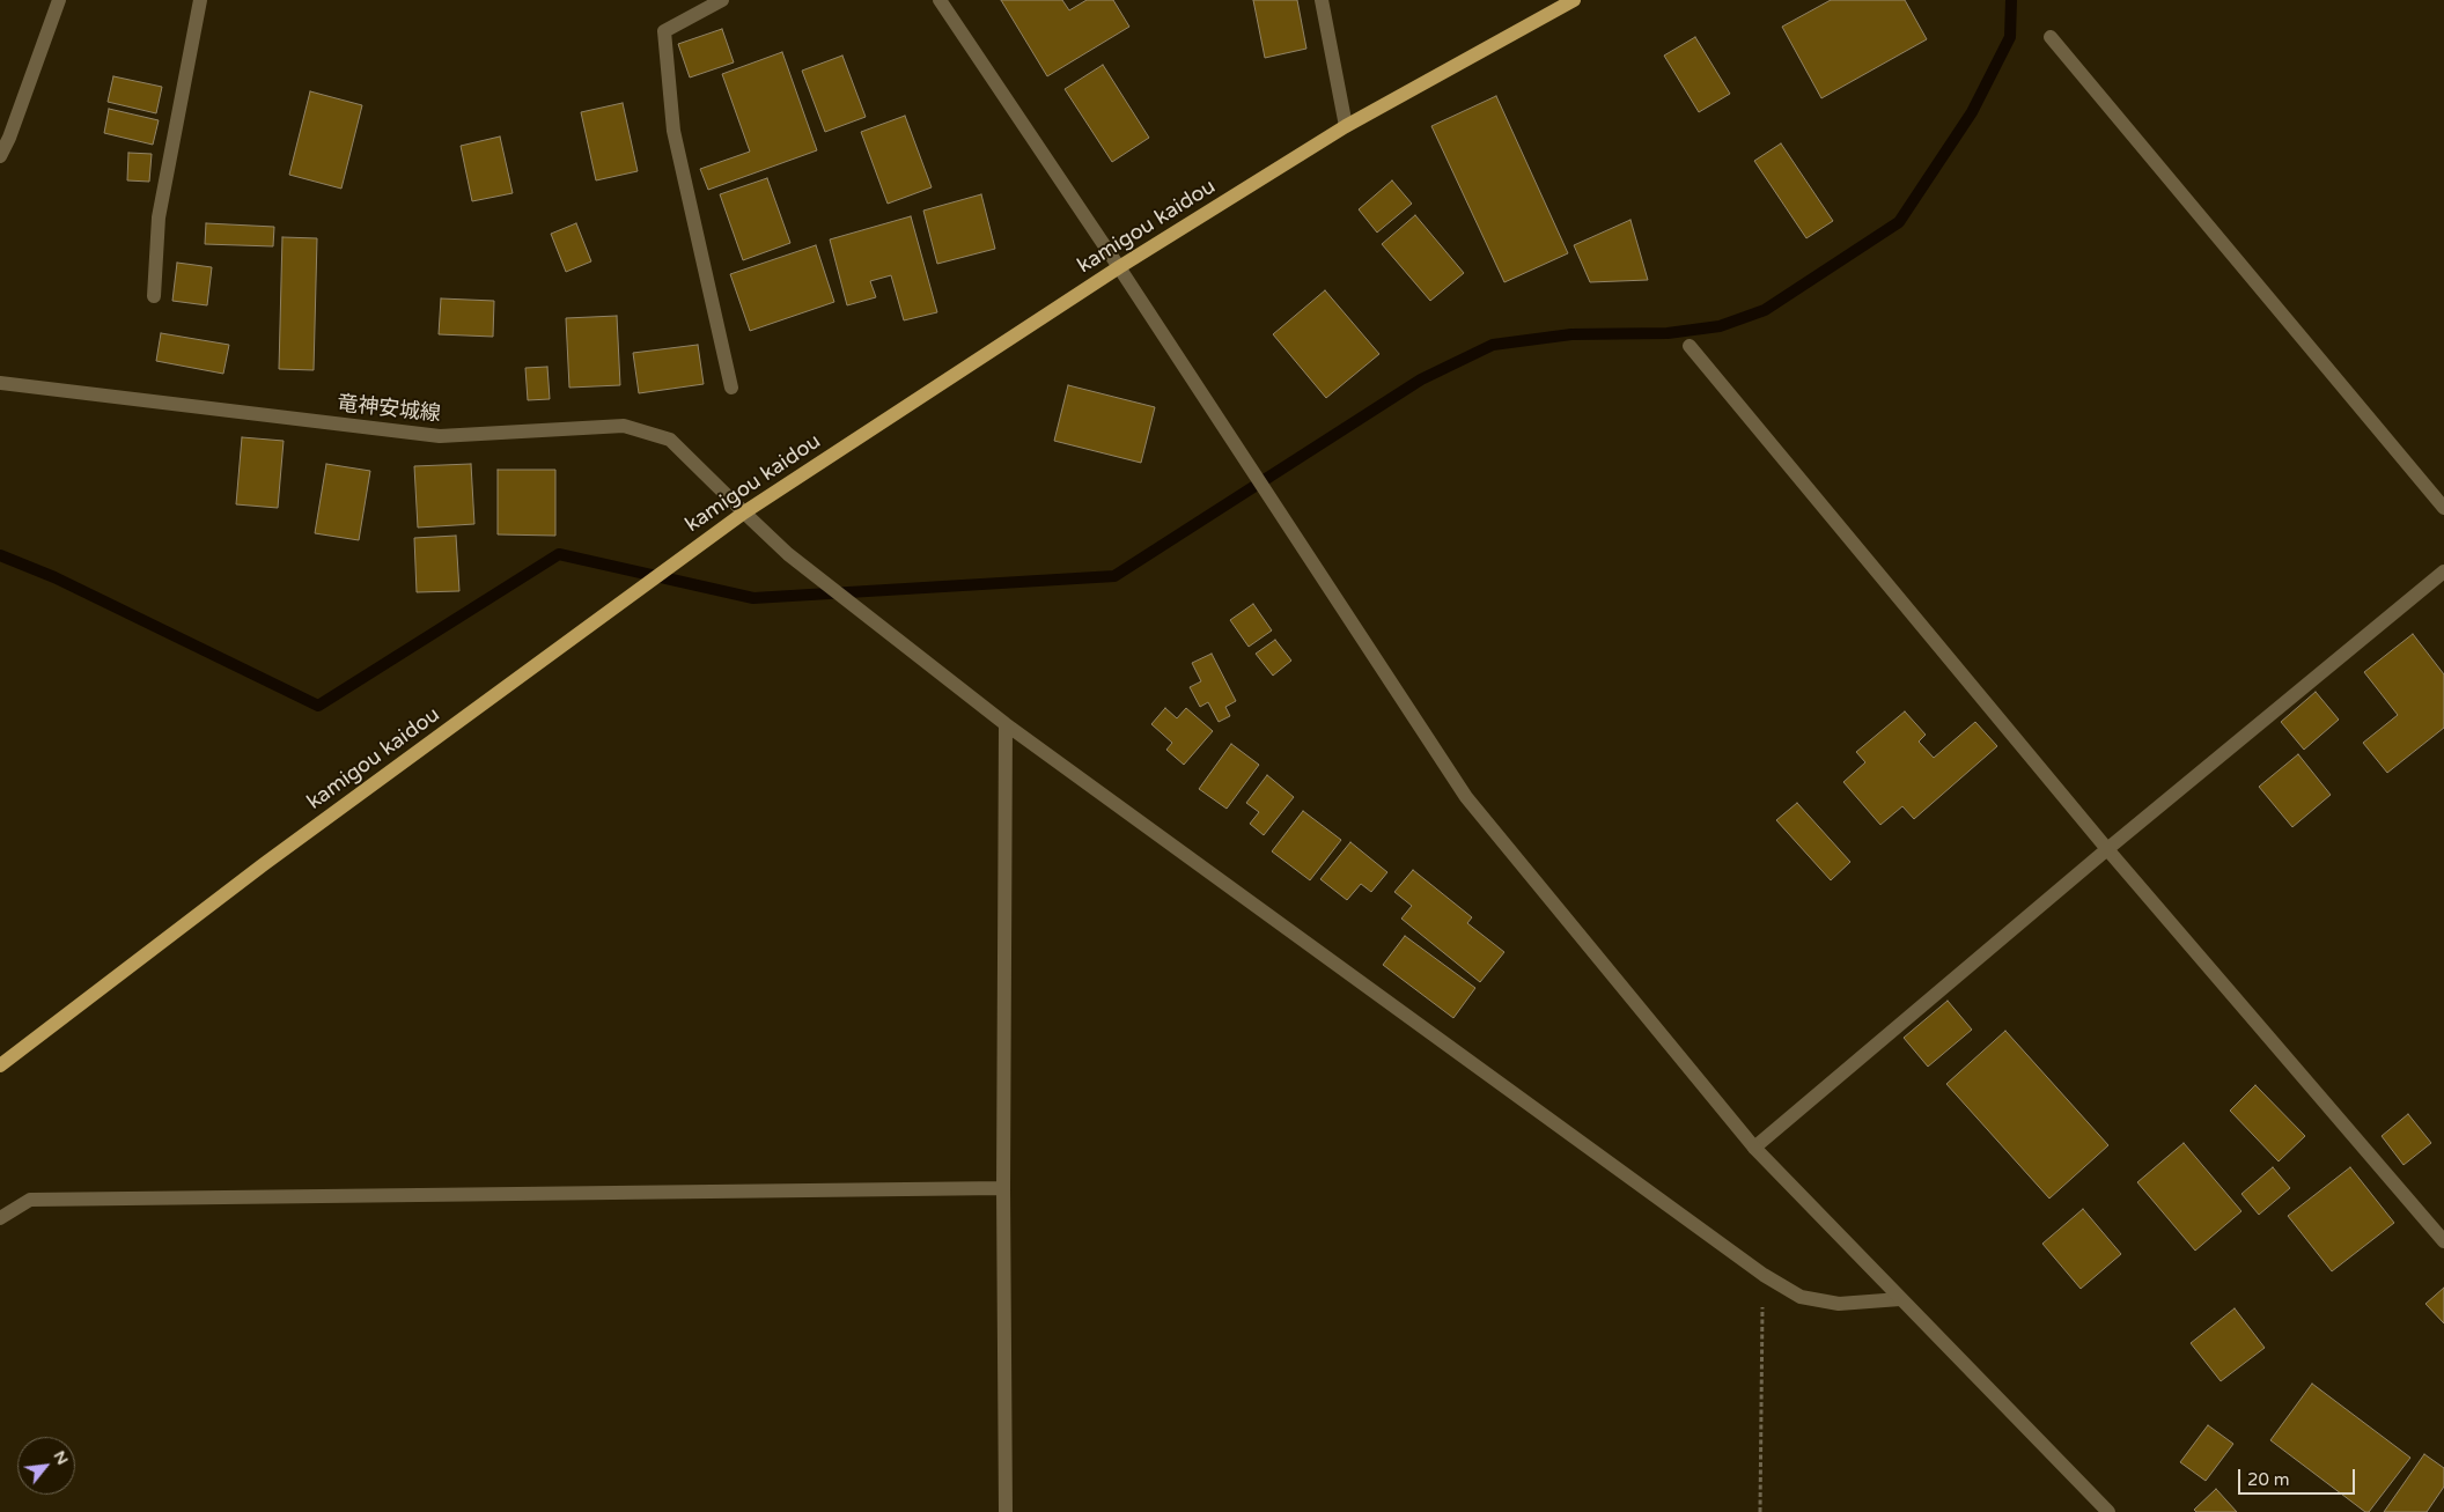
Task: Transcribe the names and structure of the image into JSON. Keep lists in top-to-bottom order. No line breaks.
{"streets":{"main road":["kamigou kaidou"],"street":["竜神安城線"]},"crossings":[["kamigou kaidou","竜神安城線"]],"scale_bar":"20 m","north":"top right"}
